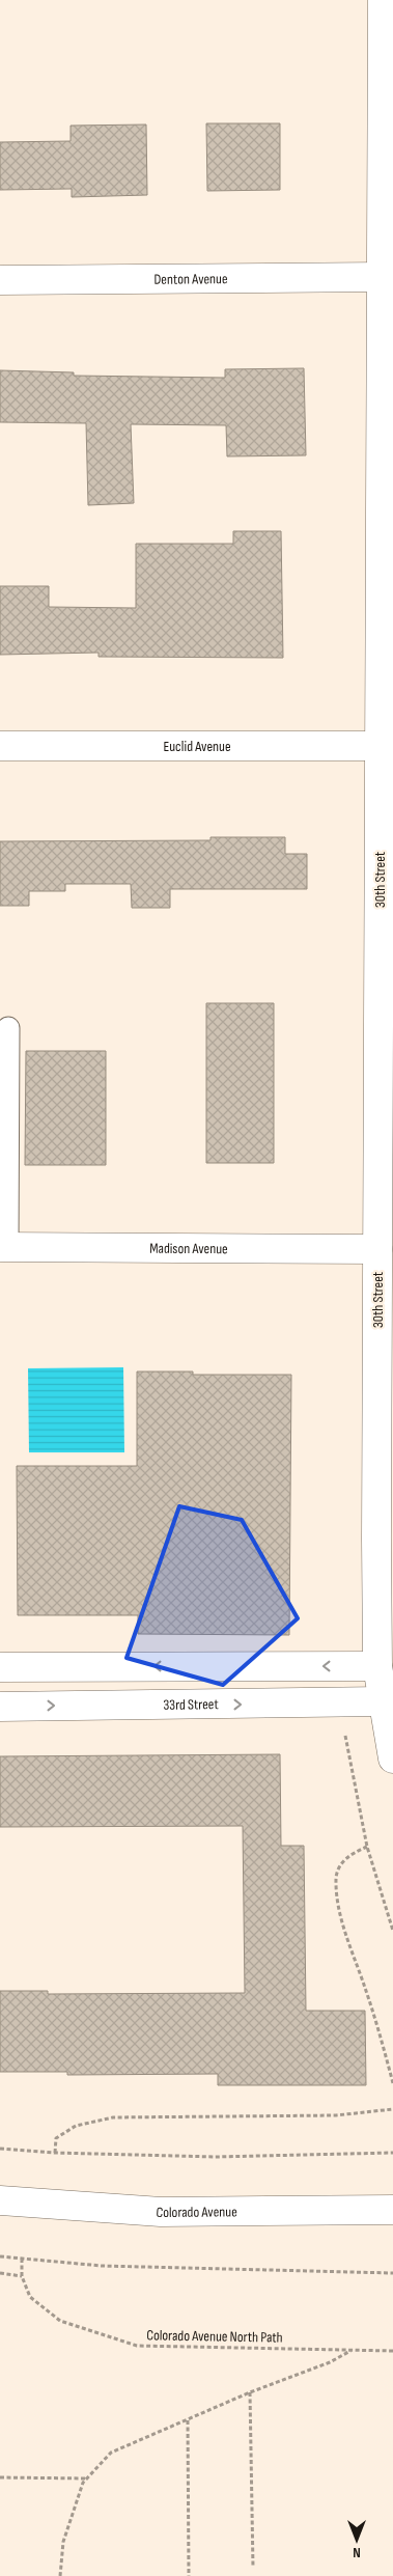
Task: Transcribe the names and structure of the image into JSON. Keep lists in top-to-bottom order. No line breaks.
{"streets":{"main road":["Denton Avenue","Euclid Avenue","30th Street","Madison Avenue","33rd Street","Colorado Avenue"],"path":["Colorado Avenue North Path"]},"crossings":[["Denton Avenue","30th Street"],["Euclid Avenue","30th Street"],["30th Street","Madison Avenue"],["30th Street","33rd Street"]],"north":"bottom"}
